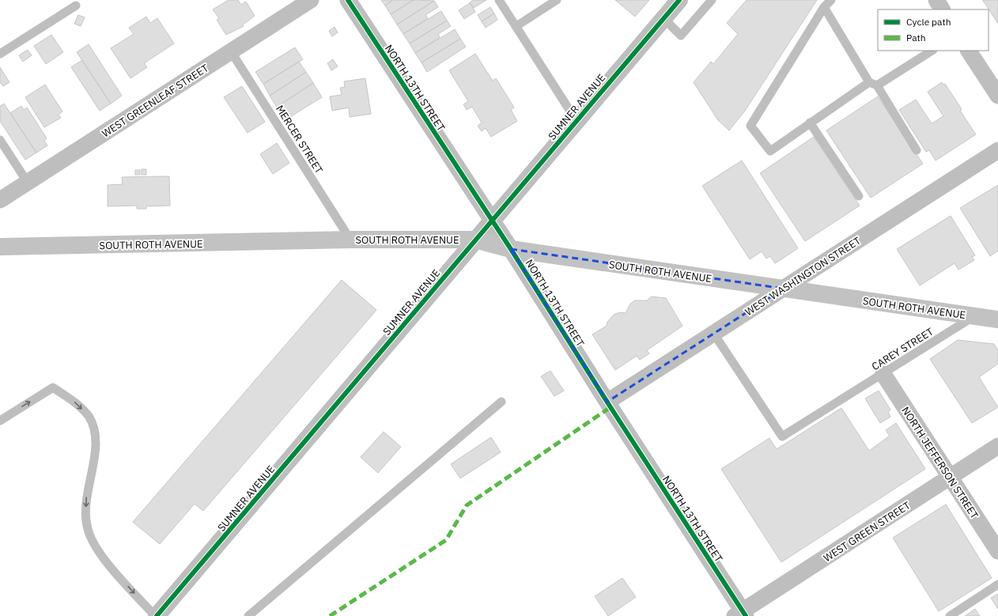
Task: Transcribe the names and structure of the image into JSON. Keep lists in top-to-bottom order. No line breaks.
{"streets":{"main road":["SOUTH ROTH AVENUE"],"street":["NORTH 13TH STREET","WEST GREENLEAF STREET","SUMNER AVENUE","WEST WASHINGTON STREET","NORTH JEFFERSON STREET","WEST GREEN STREET"],"lane":["MERCER STREET","CAREY STREET"]},"crossings":[["NORTH 13TH STREET","SUMNER AVENUE"],["NORTH 13TH STREET","SOUTH ROTH AVENUE"],["NORTH 13TH STREET","WEST WASHINGTON STREET"],["NORTH 13TH STREET","WEST GREEN STREET"],["WEST GREENLEAF STREET","MERCER STREET"],["SUMNER AVENUE","SOUTH ROTH AVENUE"],["MERCER STREET","SOUTH ROTH AVENUE"],["SOUTH ROTH AVENUE","WEST WASHINGTON STREET"],["SOUTH ROTH AVENUE","CAREY STREET"],["WEST WASHINGTON STREET","CAREY STREET"],["CAREY STREET","NORTH JEFFERSON STREET"],["NORTH JEFFERSON STREET","WEST GREEN STREET"]],"legend":["Cycle path","Path"]}
